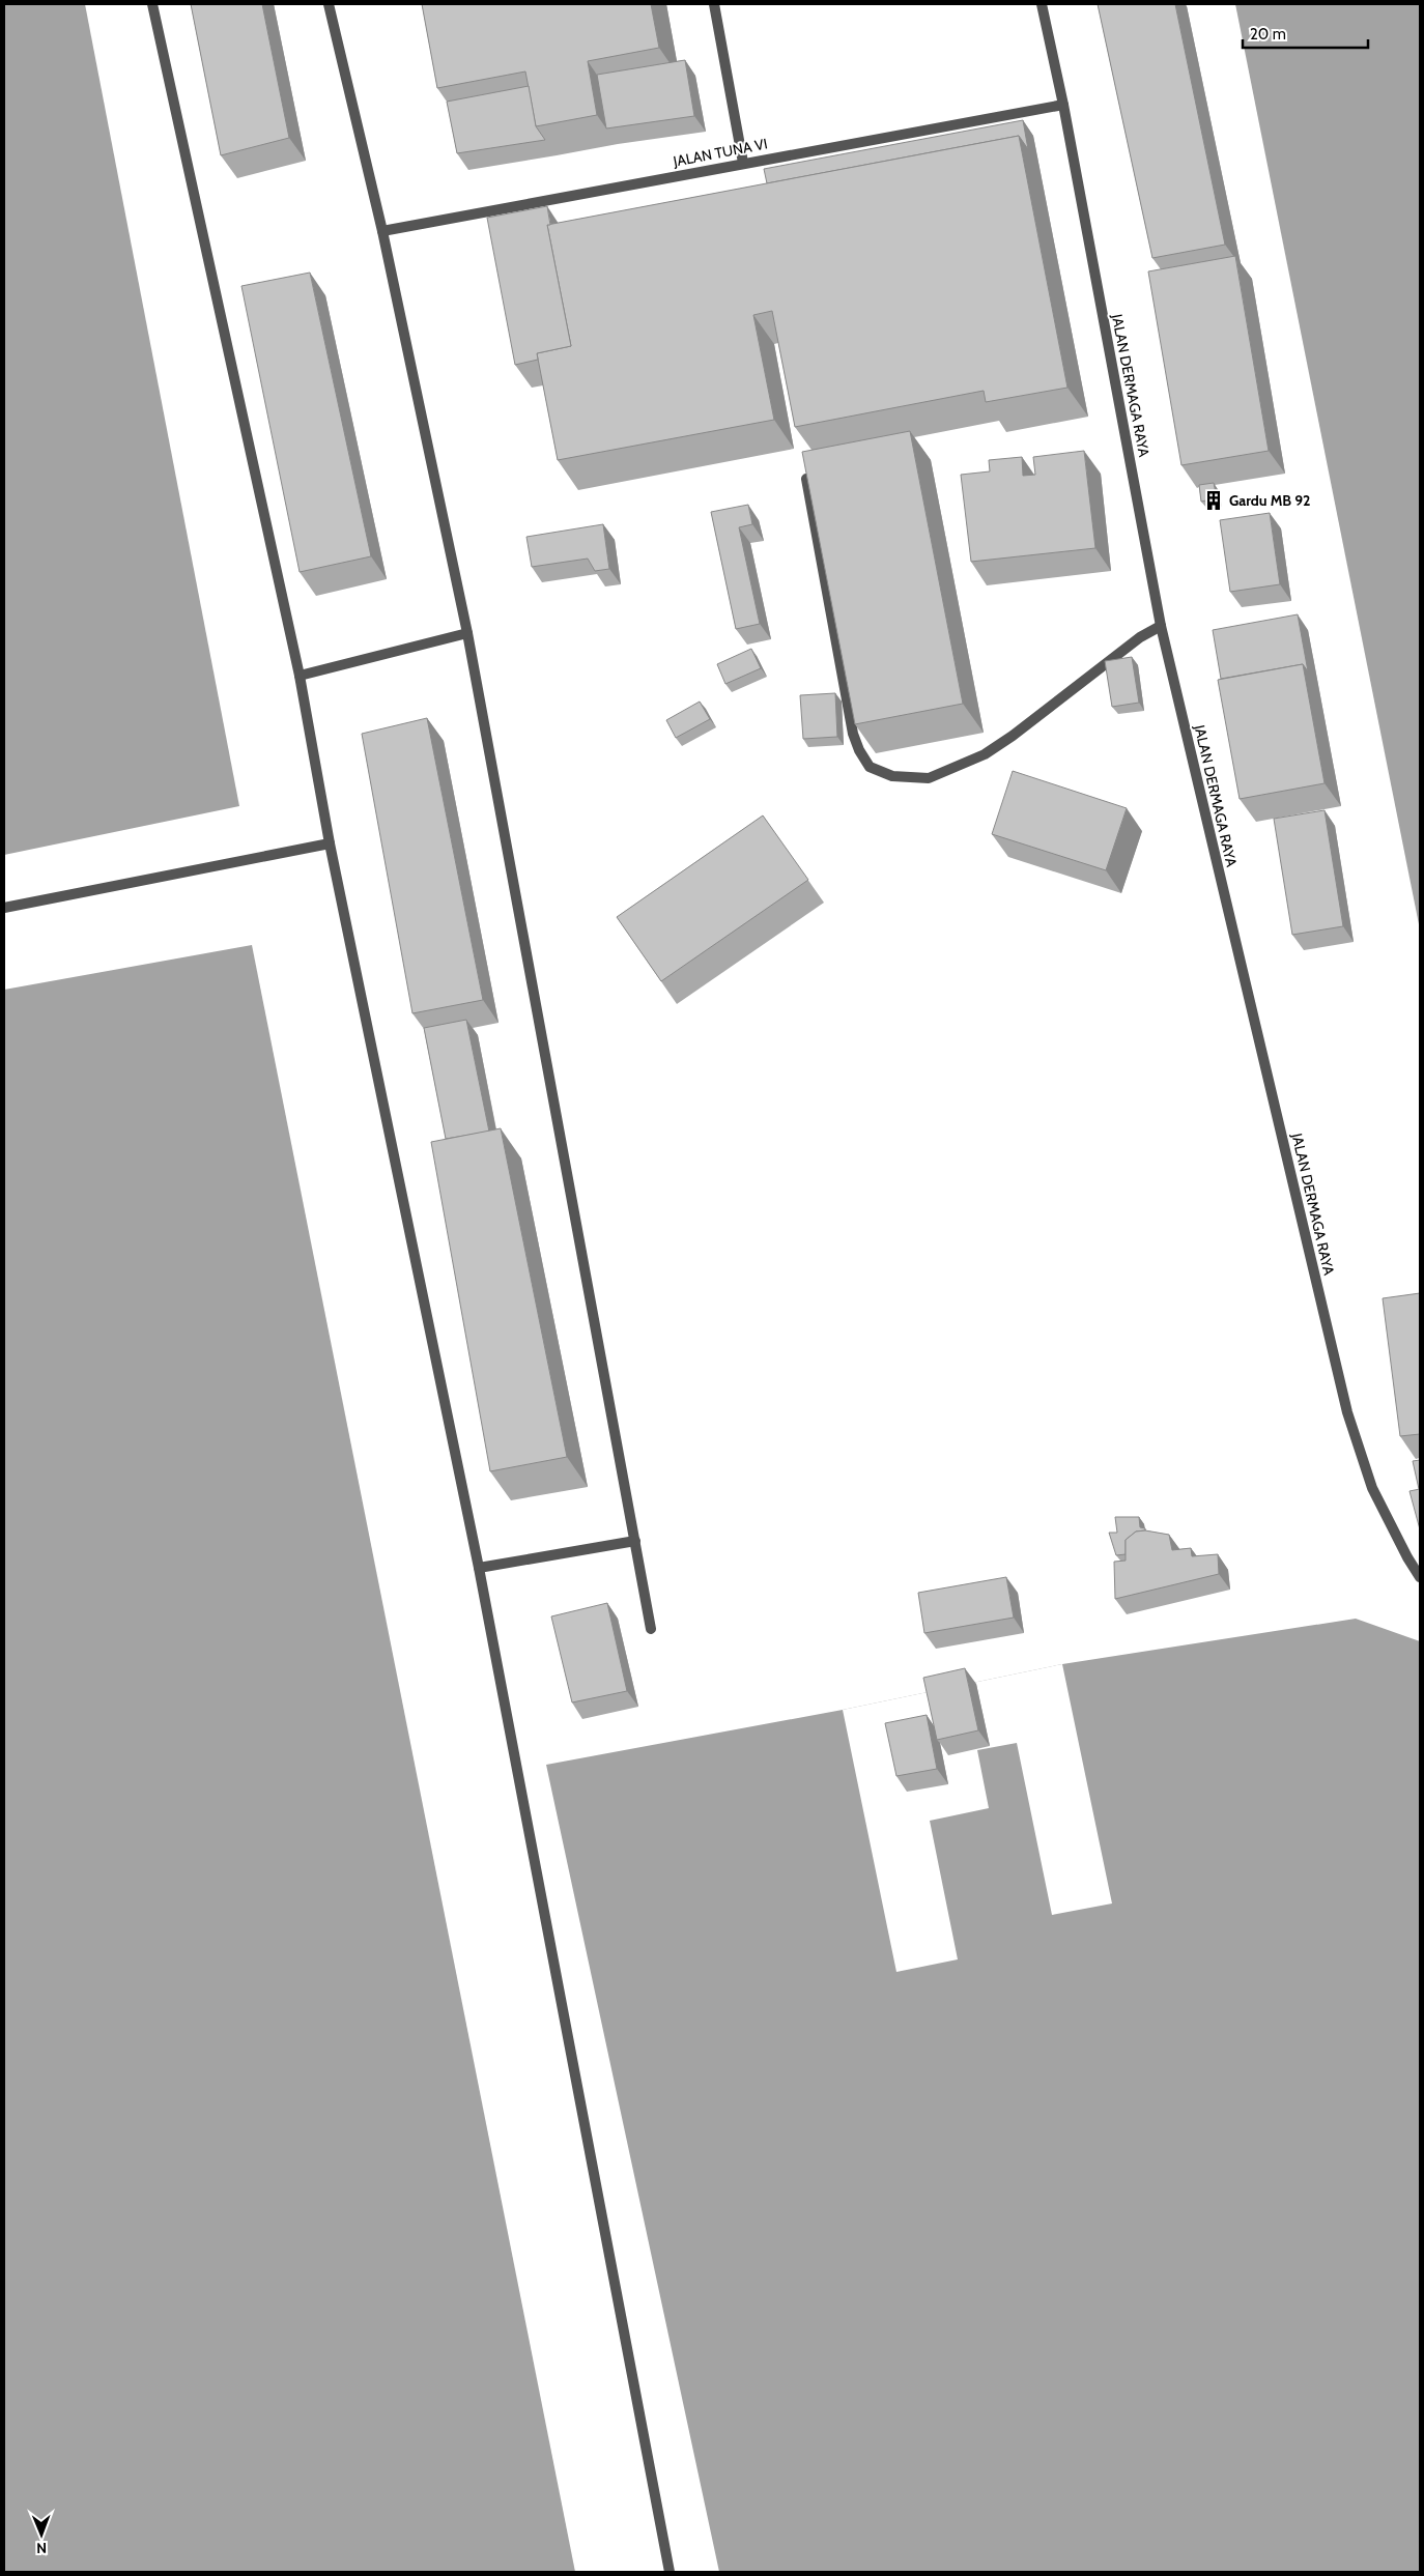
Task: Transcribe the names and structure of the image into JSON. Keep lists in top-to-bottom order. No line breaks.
{"streets":{"street":["JALAN TUNA VI","JALAN DERMAGA RAYA"]},"crossings":[["JALAN TUNA VI","JALAN DERMAGA RAYA"]],"places":{"building":["Gardu MB 92"]},"scale_bar":"20 m","north":"bottom"}
